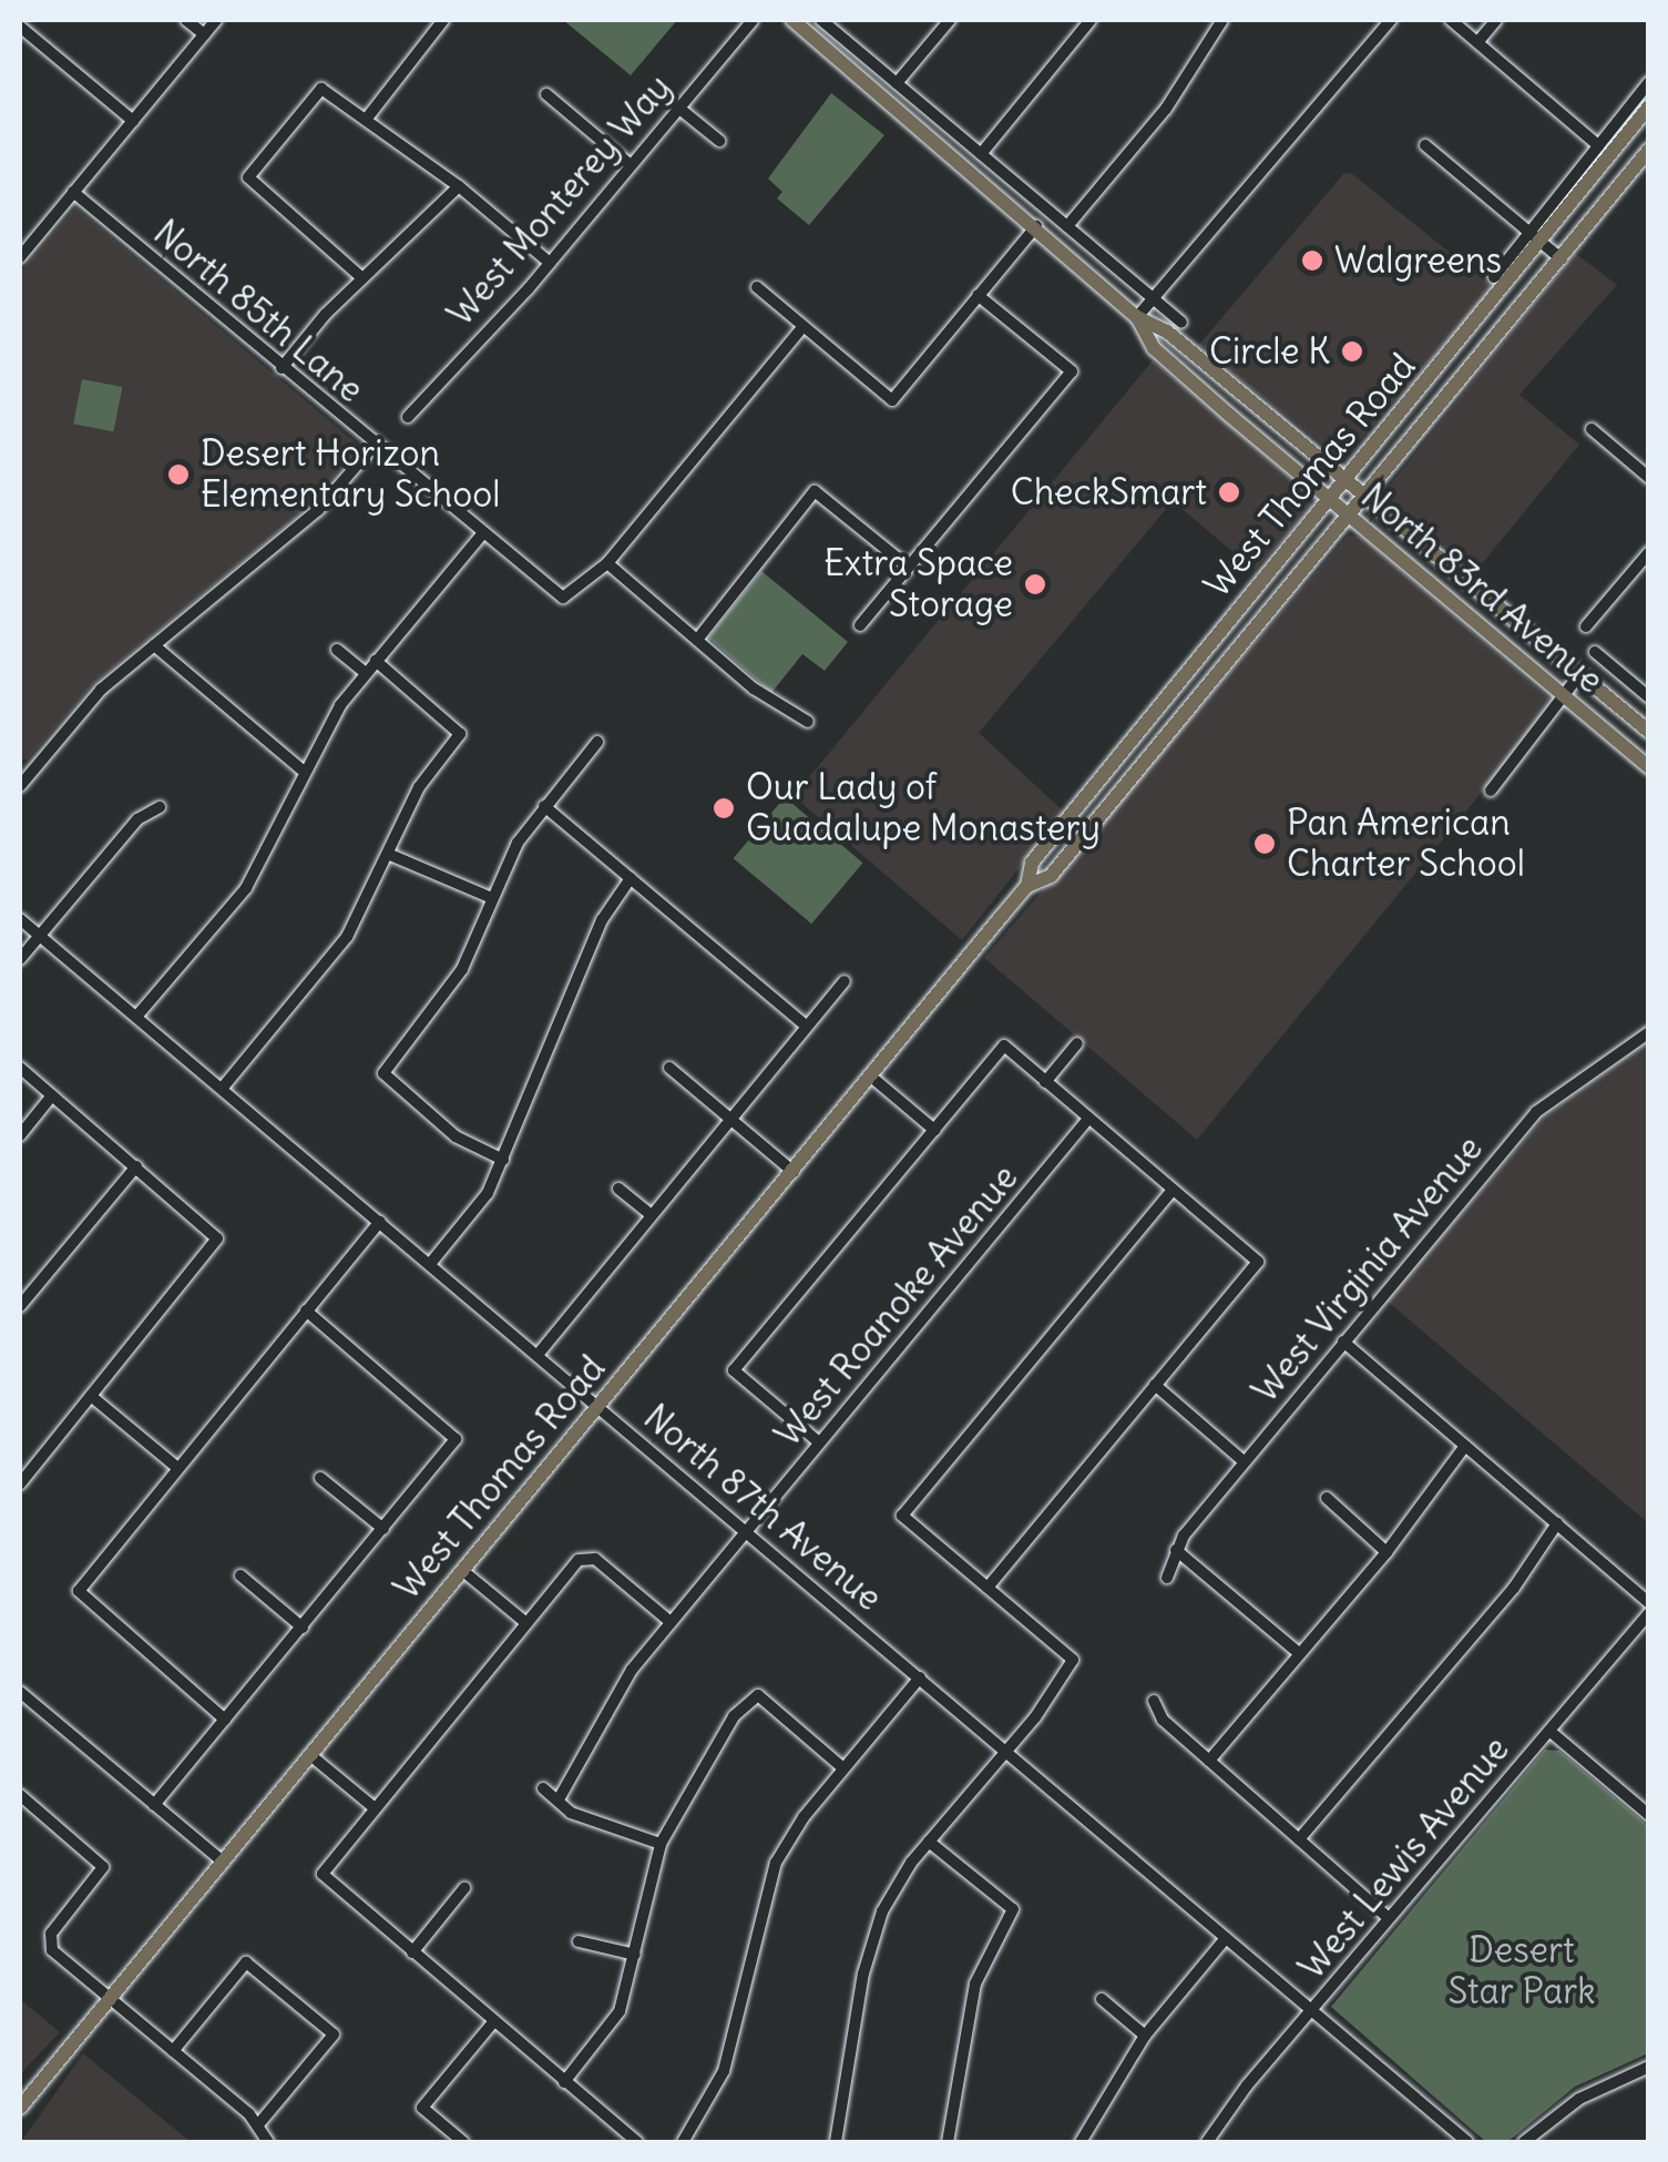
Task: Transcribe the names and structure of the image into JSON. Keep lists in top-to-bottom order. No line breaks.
{"streets":{"main road":["West Thomas Road","North 83rd Avenue"],"street":["West Monterey Way","North 85th Lane","West Virginia Avenue","West Roanoke Avenue","North 87th Avenue","West Lewis Avenue"]},"crossings":[["West Thomas Road","North 83rd Avenue"],["West Thomas Road","North 87th Avenue"],["West Roanoke Avenue","North 87th Avenue"],["North 87th Avenue","West Lewis Avenue"]],"parks":["Desert Star Park"],"places":["Walgreens","Circle K","Desert Horizon Elementary School","CheckSmart","Extra Space Storage","Our Lady of Guadalupe Monastery","Pan American Charter School"]}
